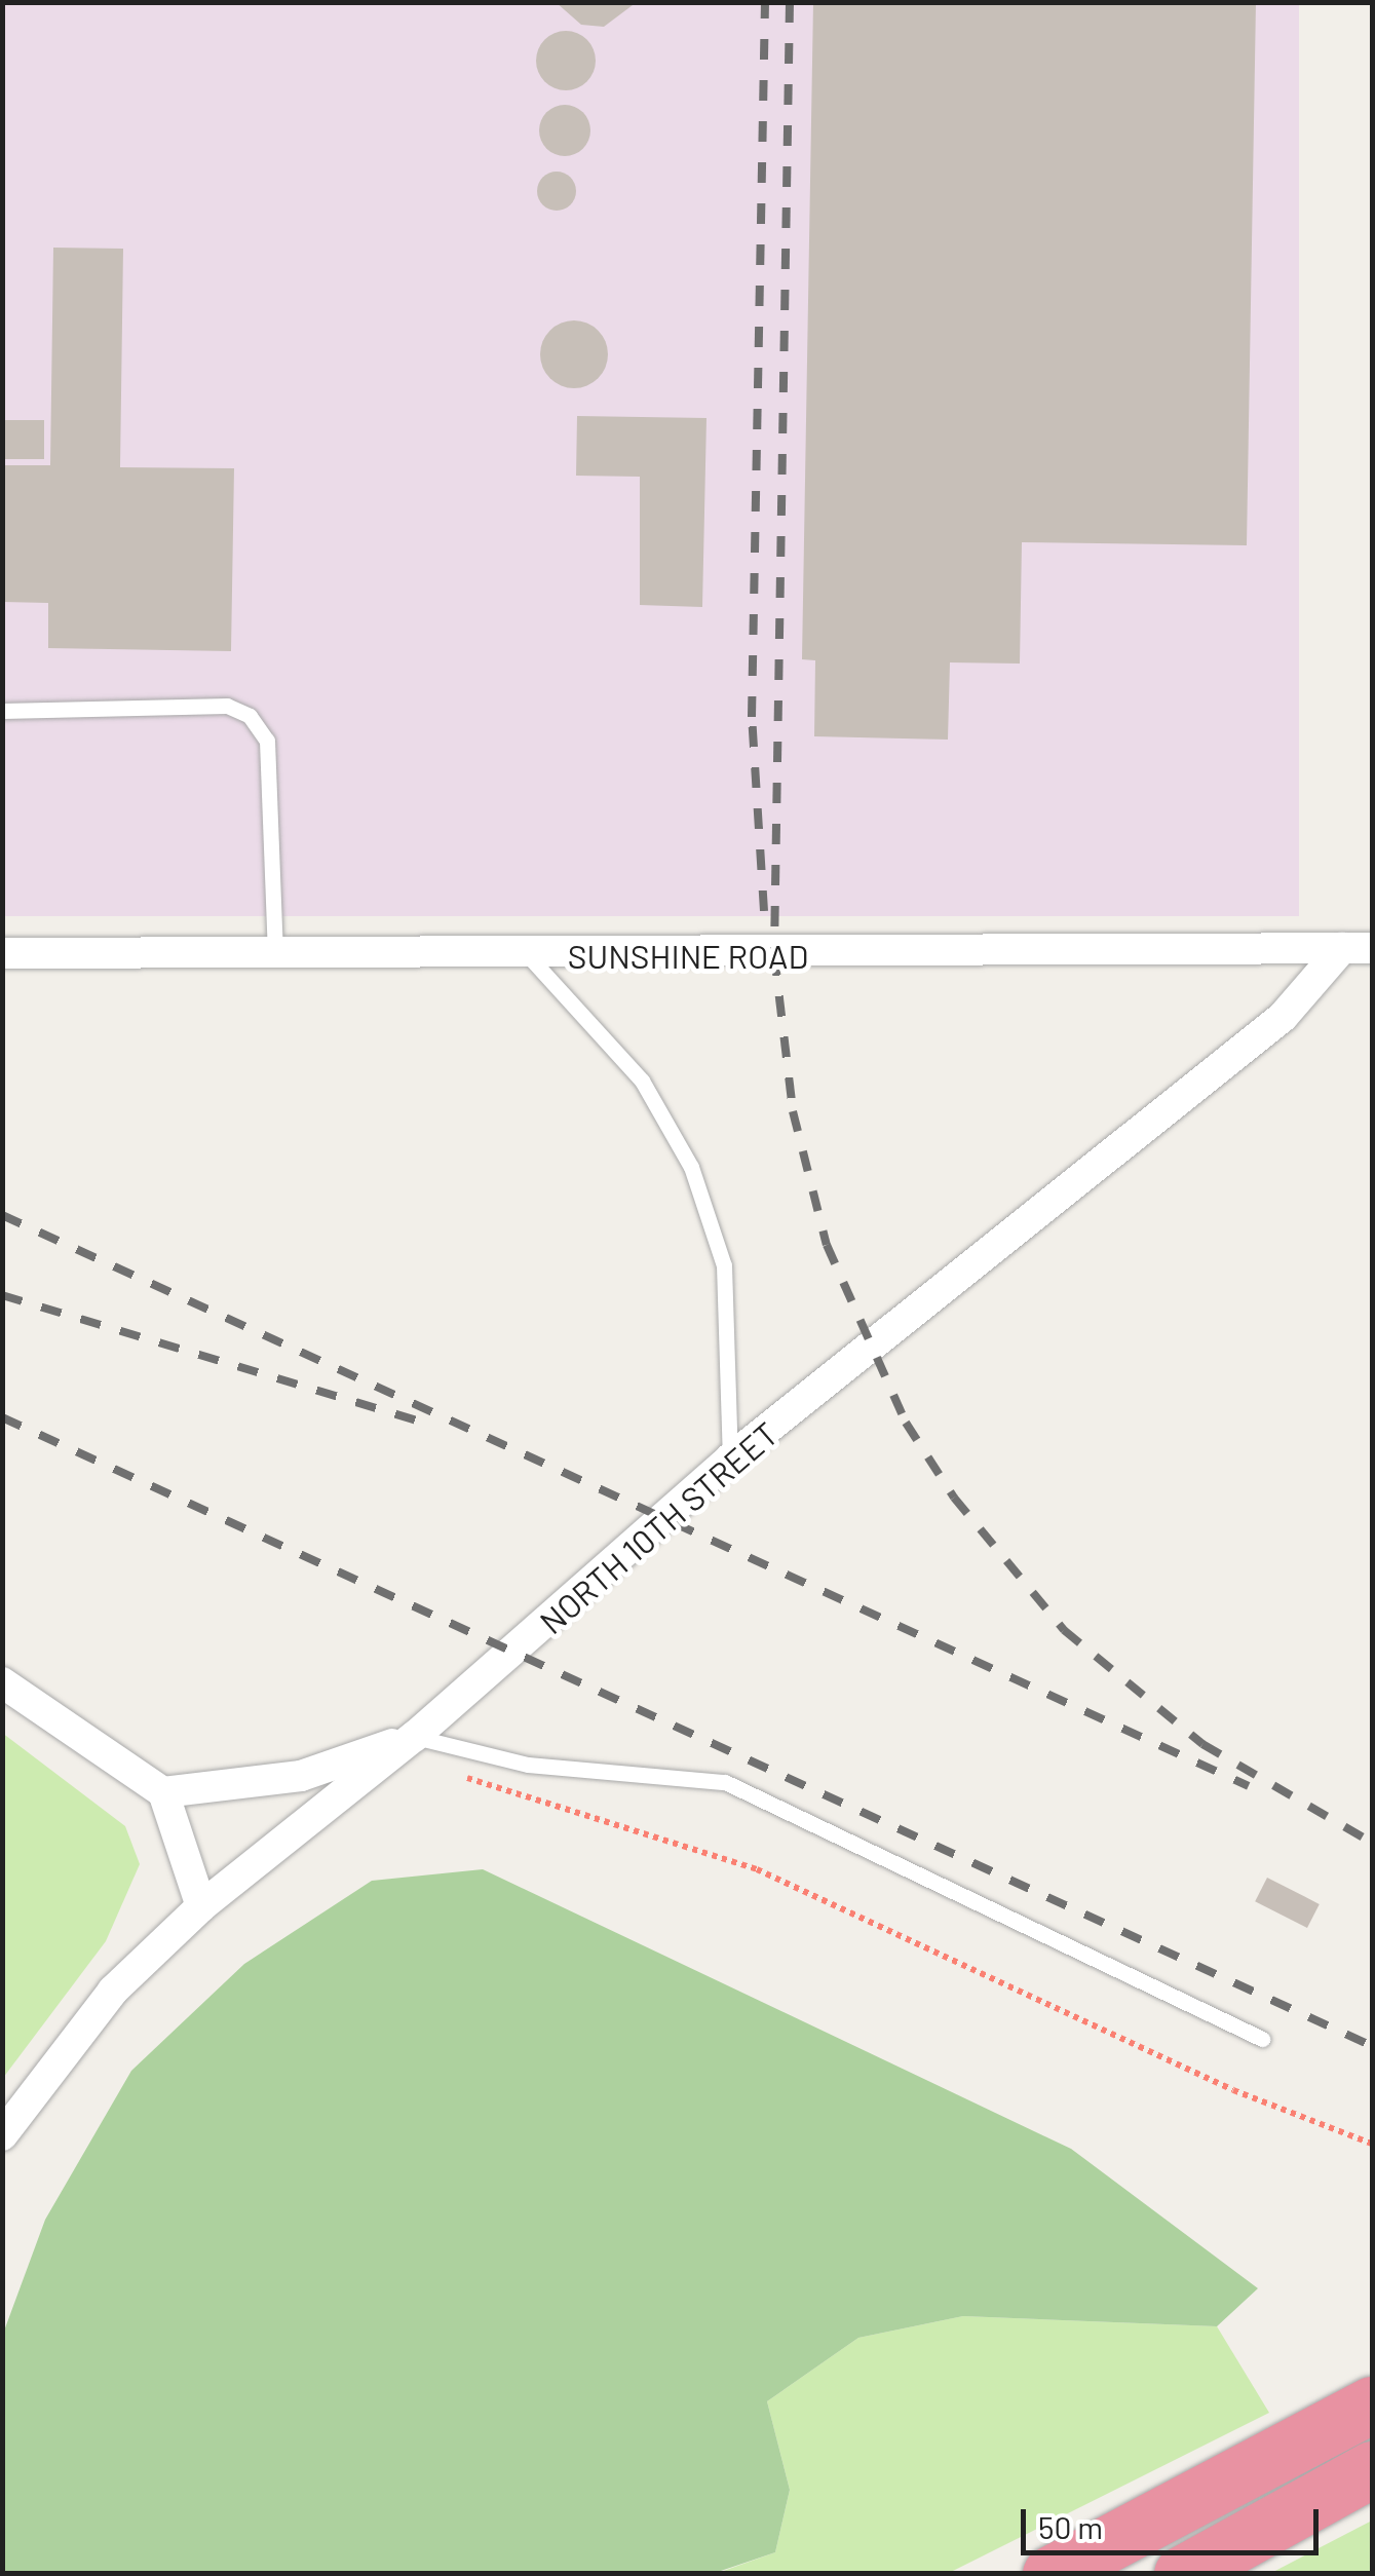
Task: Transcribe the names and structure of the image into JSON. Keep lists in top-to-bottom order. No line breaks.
{"streets":{"street":["SUNSHINE ROAD","NORTH 10TH STREET"]},"crossings":[["SUNSHINE ROAD","NORTH 10TH STREET"]],"scale_bar":"50 m"}
